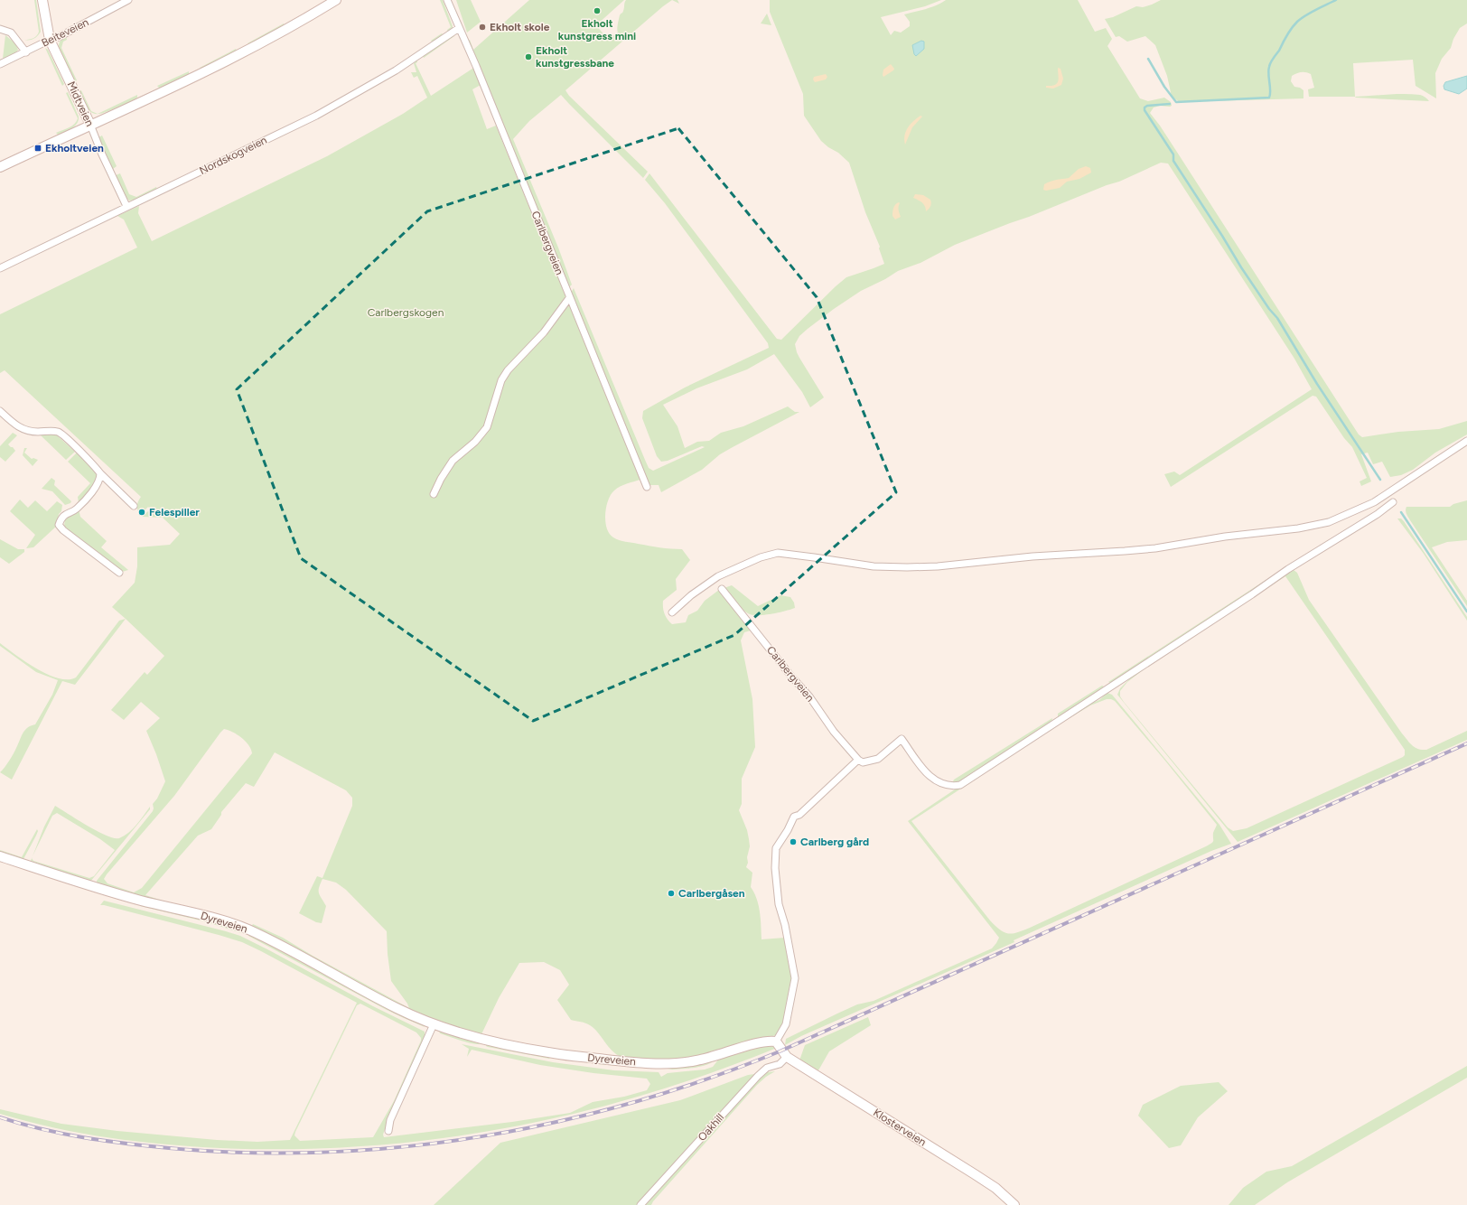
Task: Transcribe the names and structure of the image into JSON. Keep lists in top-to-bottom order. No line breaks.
{"streets":{"main road":["Midtveien","Dyreveien","Klosterveien"],"street":["Beiteveien","Nordskogveien","Carlbergveien","Oakhill"]},"crossings":[["Beiteveien","Midtveien"],["Midtveien","Nordskogveien"],["Nordskogveien","Carlbergveien"],["Oakhill","Klosterveien"]],"parks":["Carlbergskogen"],"places":{"other":["Ekholt kunstgress mini","Ekholt skole","Ekholt kunstgressbane","Felespiller","Carlberg gård","Carlbergåsen"],"transit":["Ekholtveien"]}}
